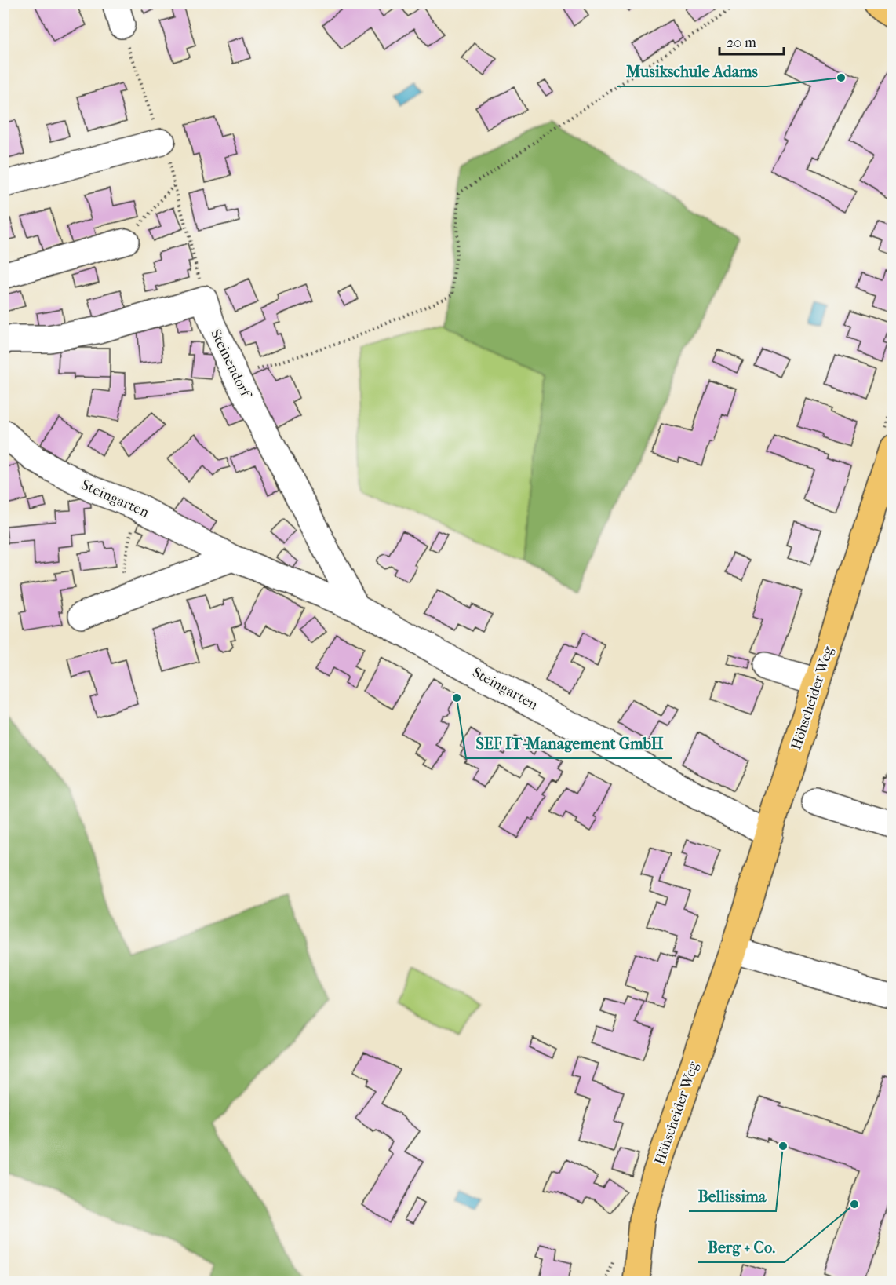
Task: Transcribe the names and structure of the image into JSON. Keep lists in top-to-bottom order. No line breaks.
{"streets":{"main road":["Höhscheider Weg"],"street":["Steinendorf","Steingarten"]},"crossings":[["Steinendorf","Steingarten"],["Steingarten","Höhscheider Weg"]],"places":["Musikschule Adams","SEF IT-Management GmbH","Bellissima","Berg + Co."],"scale_bar":"20 m"}
